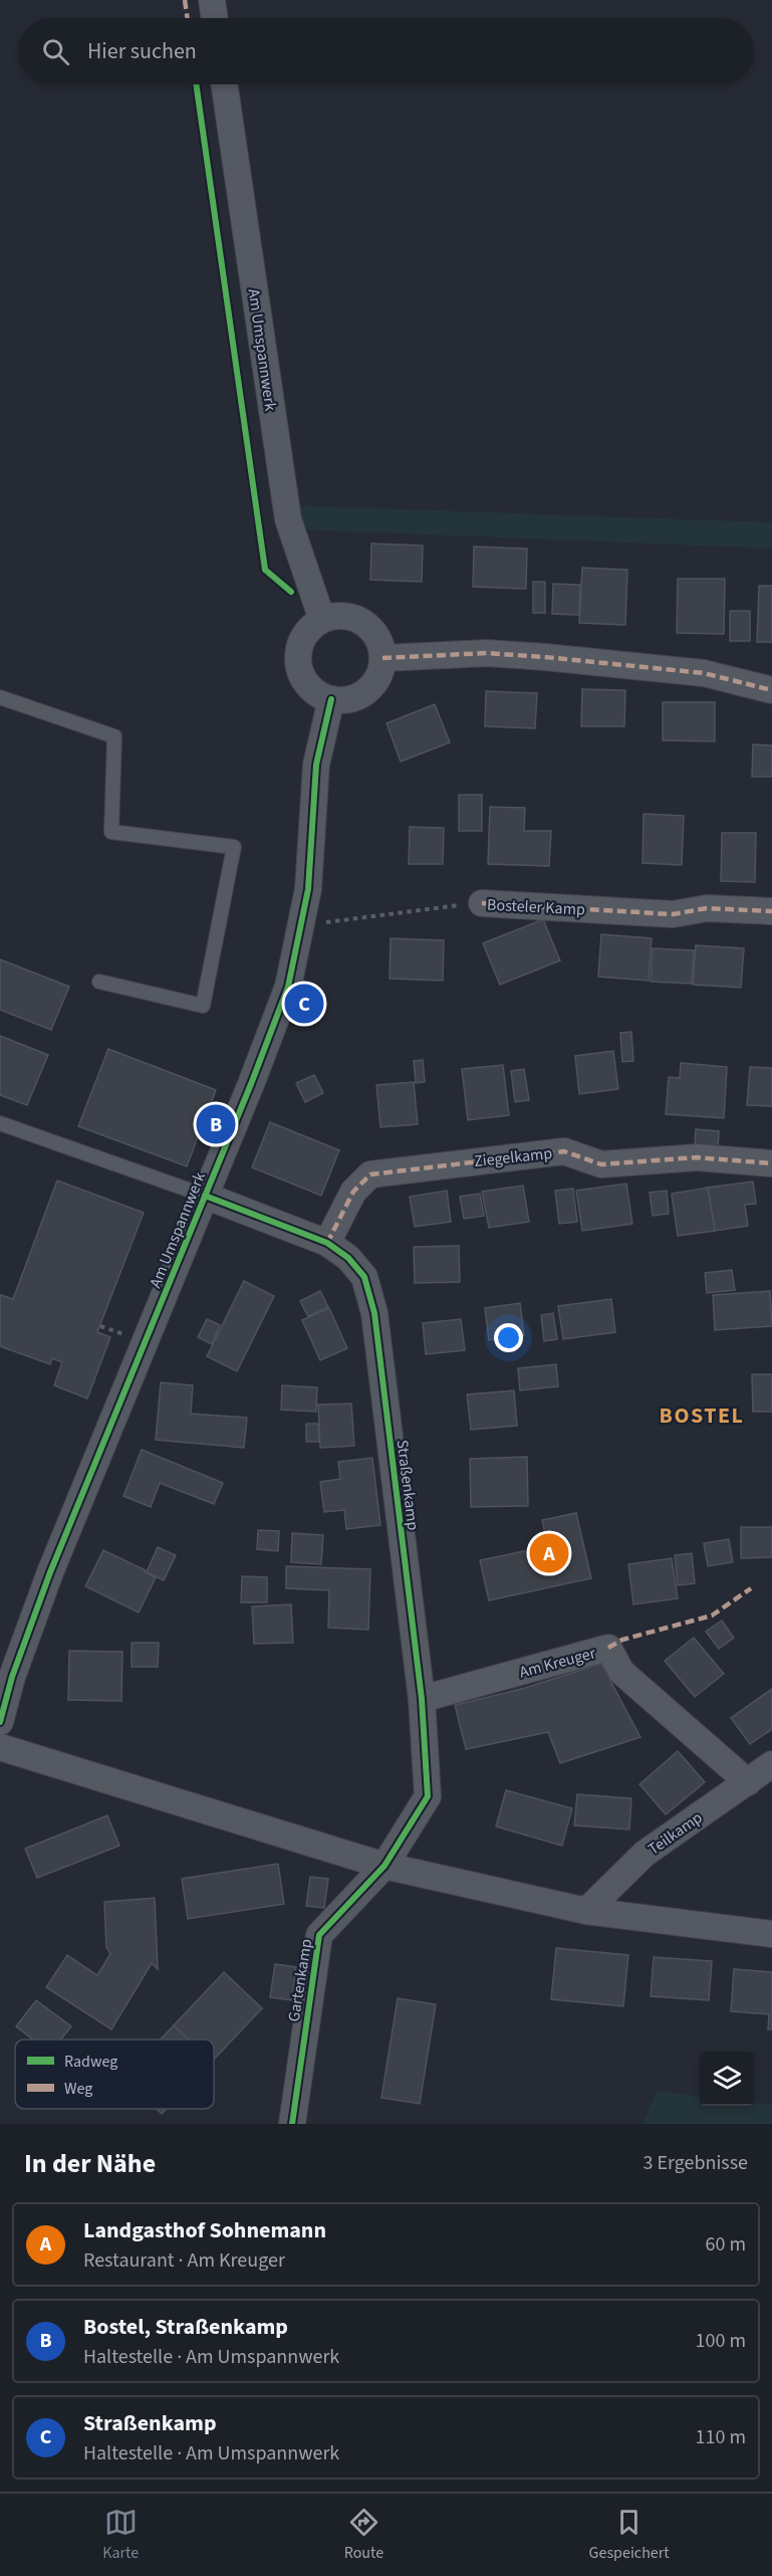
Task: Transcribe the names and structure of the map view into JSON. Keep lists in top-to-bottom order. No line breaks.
{"streets":{"street":["Am Umspannwerk","Bosteler Kamp","Ziegelkamp","Straßenkamp","Am Kreuger","Teilkamp","Gartenkamp"]},"crossings":[["Am Umspannwerk","Bosteler Kamp"],["Am Umspannwerk","Straßenkamp"],["Ziegelkamp","Straßenkamp"],["Straßenkamp","Am Kreuger"],["Straßenkamp","Gartenkamp"],["Am Kreuger","Teilkamp"]],"districts":["BOSTEL"],"legend":["Radweg","Weg"],"page":{"search":"Hier suchen","pins":["C","B","A"],"heading":["In der Nähe","3 Ergebnisse"],"list":[{"mark":"A","name":"Landgasthof Sohnemann","note":"Restaurant · Am Kreuger","value":"60 m"},{"mark":"B","name":"Bostel, Straßenkamp","note":"Haltestelle · Am Umspannwerk","value":"100 m"},{"mark":"C","name":"Straßenkamp","note":"Haltestelle · Am Umspannwerk","value":"110 m"}],"nav":["Karte","Route","Gespeichert"]}}
